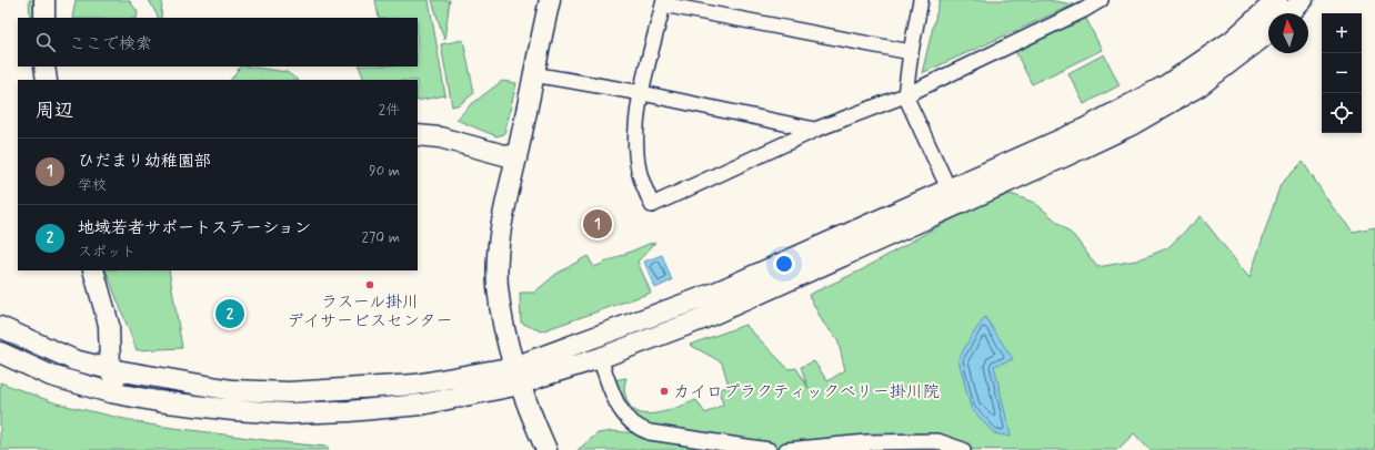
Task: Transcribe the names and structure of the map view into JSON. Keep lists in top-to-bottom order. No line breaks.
{"places":["ラスール掛川 デイサービスセンター","カイロプラクティックベリー掛川院"],"north":"top","page":{"map_buttons":["+","−"],"search":"ここで検索","heading":["周辺","2件"],"list":[{"mark":"1","name":"ひだまり幼稚園部","note":"学校","value":"90 m"},{"mark":"2","name":"地域若者サポートステーション","note":"スポット","value":"270 m"}],"pins":["1","2"]}}
